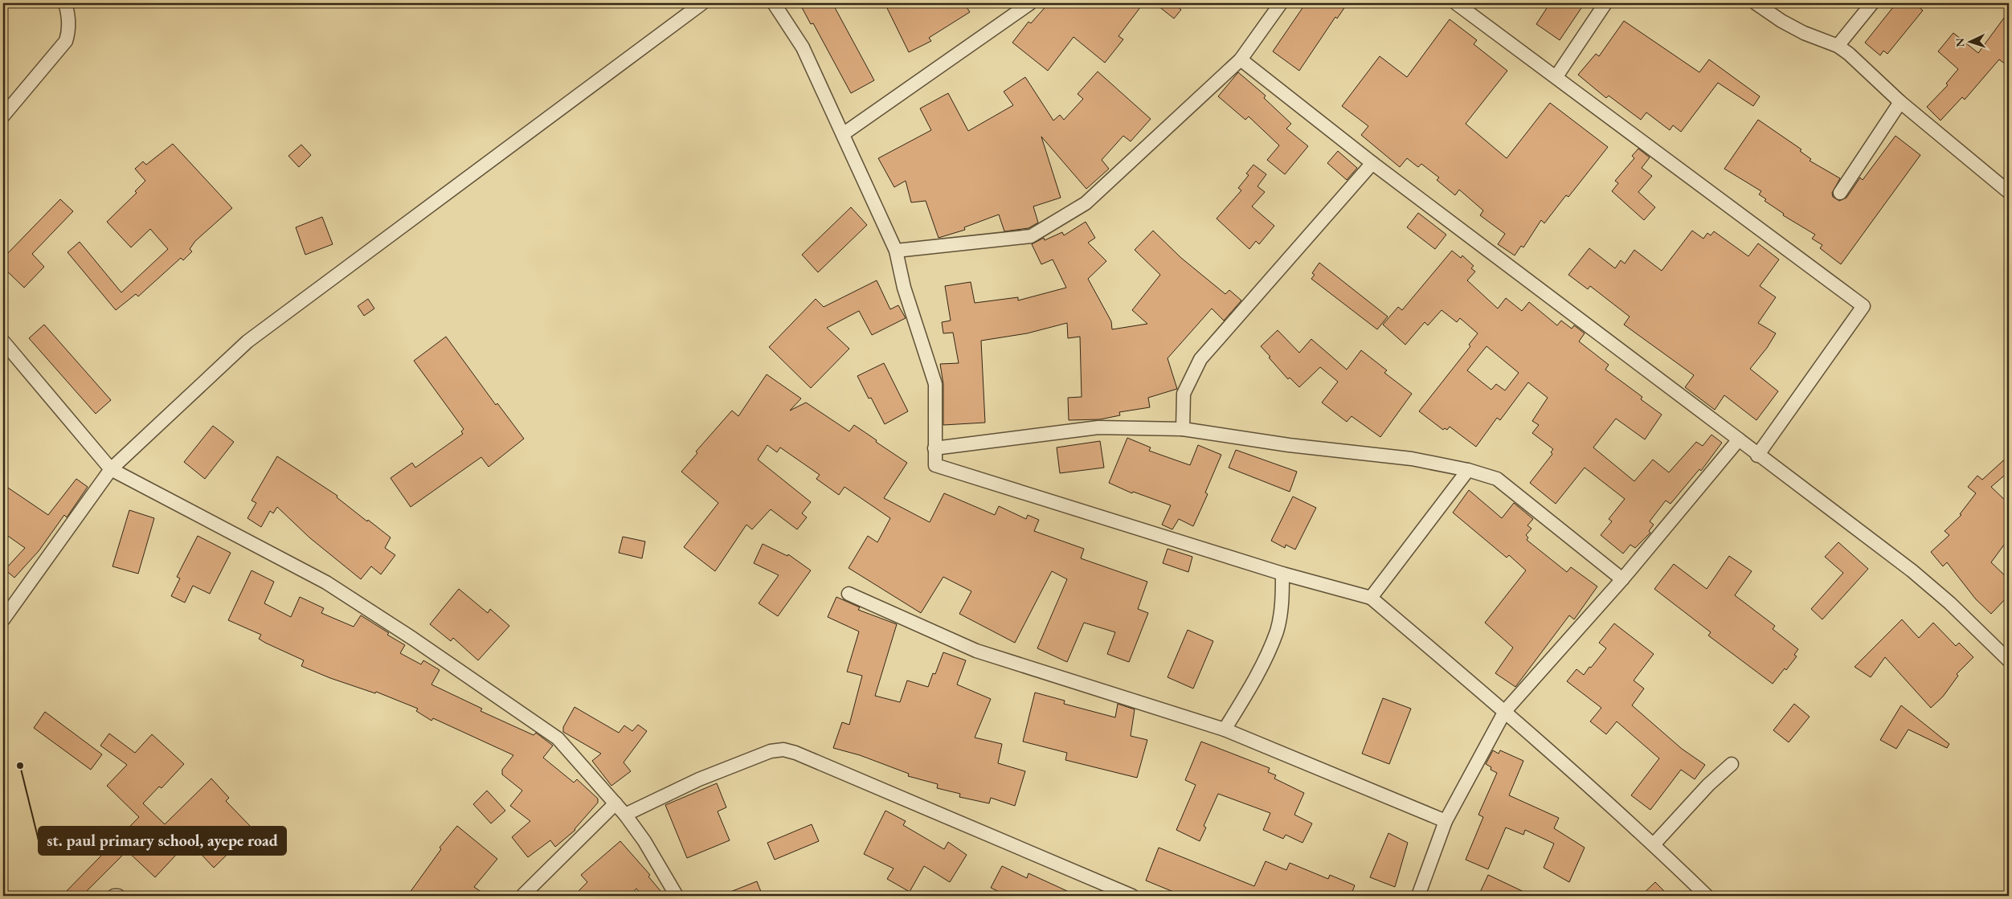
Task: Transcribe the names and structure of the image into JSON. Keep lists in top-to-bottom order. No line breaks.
{"places":["st. paul primary school, ayepe road"],"north":"left"}
